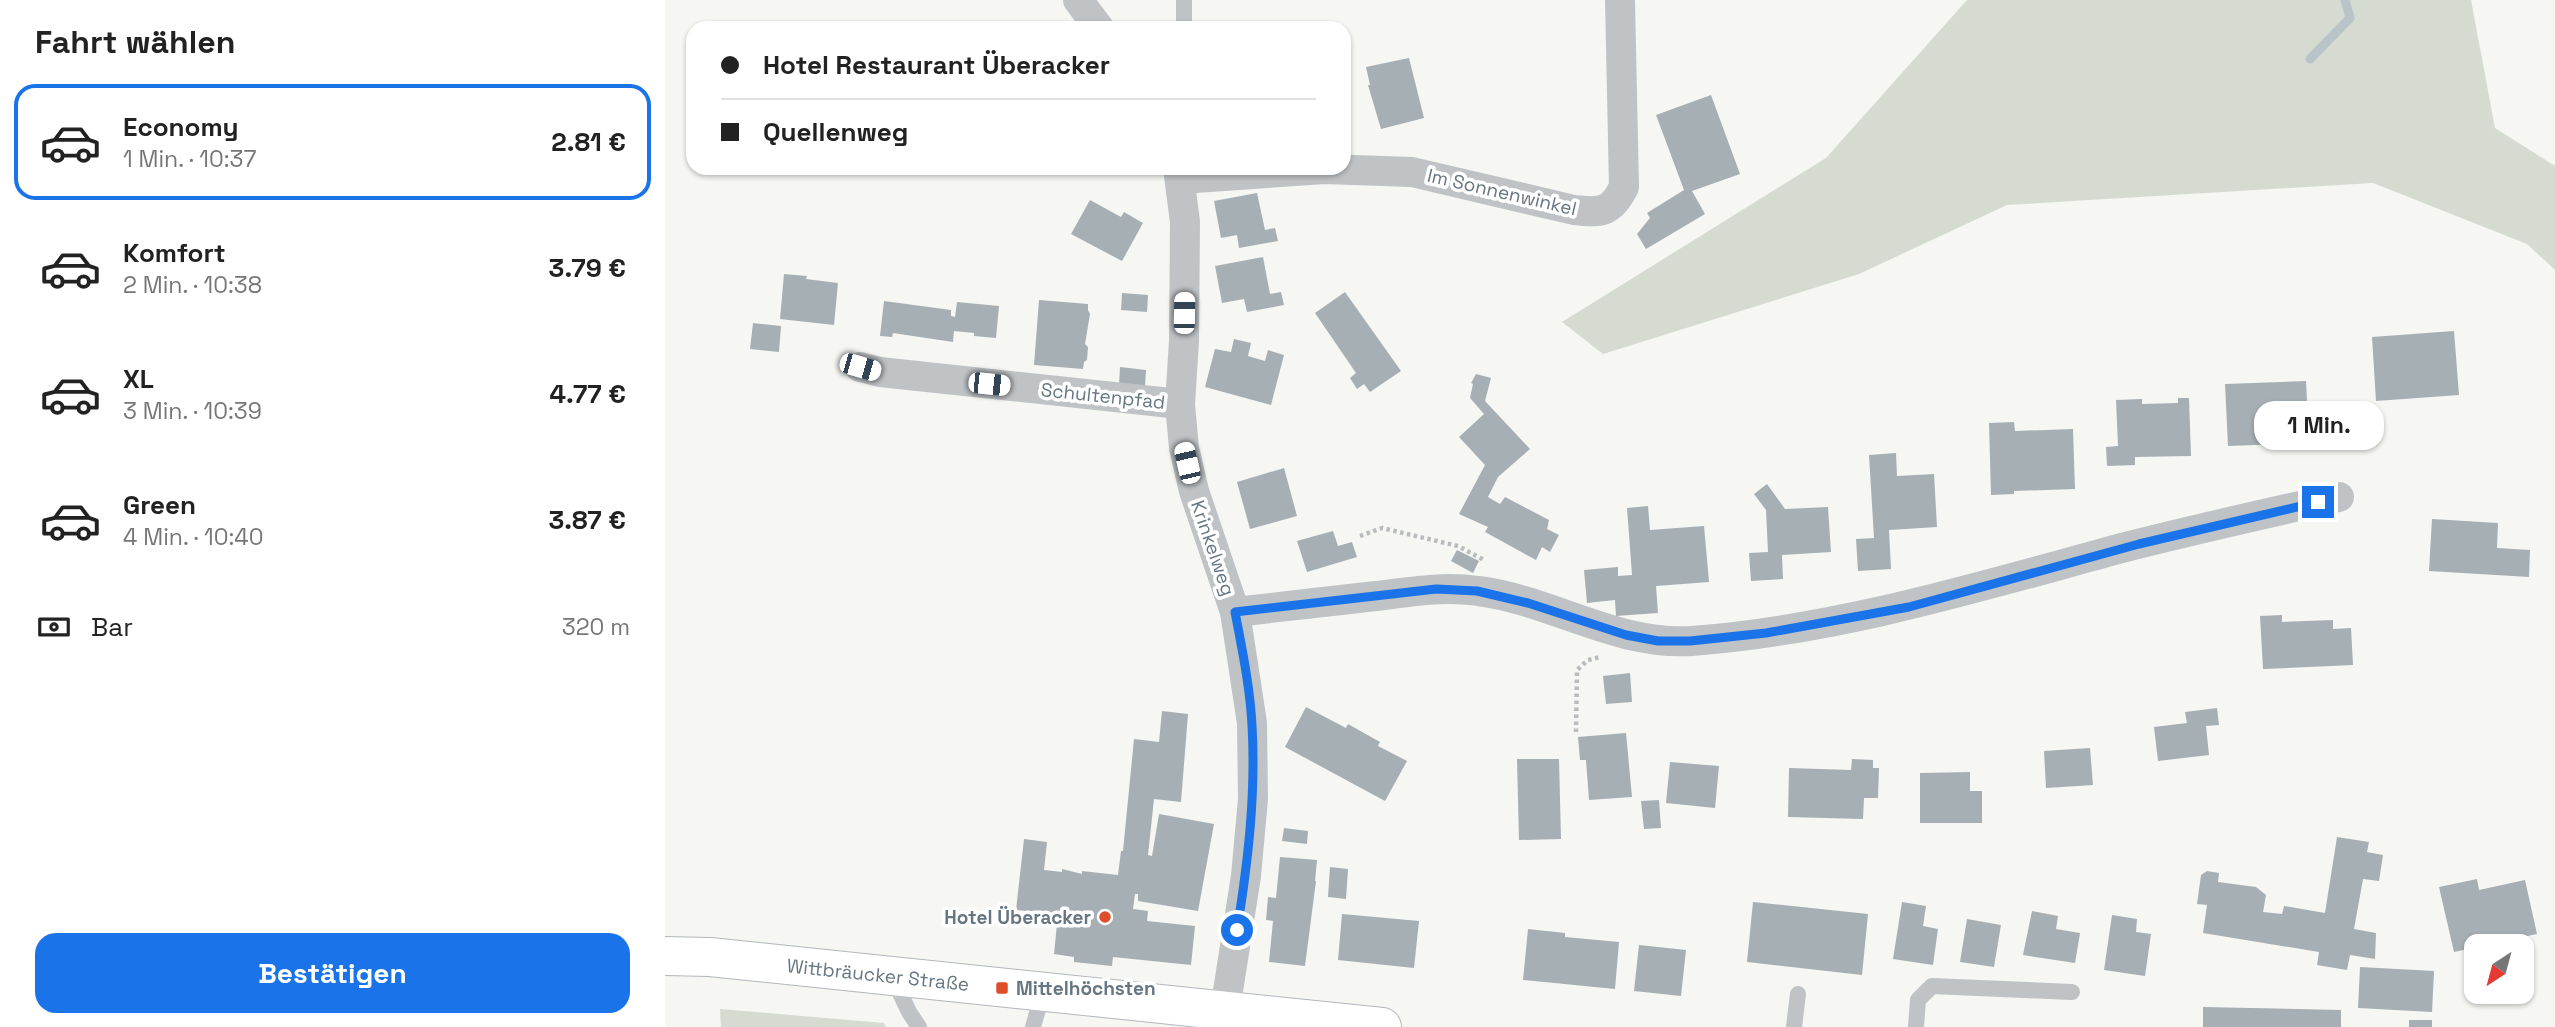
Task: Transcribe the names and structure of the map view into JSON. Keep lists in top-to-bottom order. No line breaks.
{"streets":{"main road":["Wittbräucker Straße"],"street":["Im Sonnenwinkel","Schultenpfad","Krinkelweg"]},"crossings":[["Schultenpfad","Krinkelweg"],["Krinkelweg","Wittbräucker Straße"]],"places":{"other":["Hotel Überacker"],"transit":["Mittelhöchsten"]},"north":"bottom left","page":{"heading":"Fahrt wählen","banner":["Hotel Restaurant Überacker","Quellenweg"],"list":[{"name":"Economy","note":"1 Min. · 10:37","value":"2.81 €"},{"name":"Komfort","note":"2 Min. · 10:38","value":"3.79 €"},{"name":"XL","note":"3 Min. · 10:39","value":"4.77 €"},{"name":"Green","note":"4 Min. · 10:40","value":"3.87 €"}],"bubble":"1 Min.","pay":["Bar","320 m"],"buttons":"Bestätigen"}}
